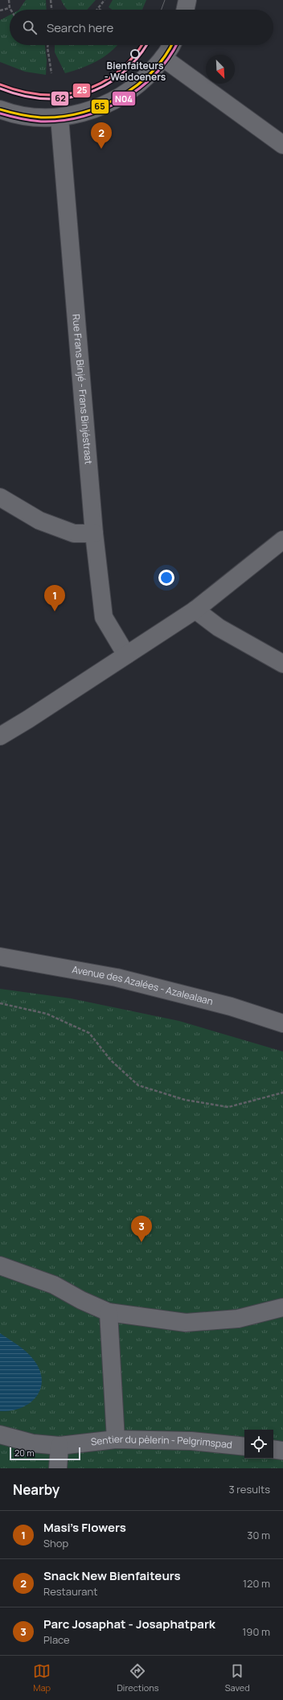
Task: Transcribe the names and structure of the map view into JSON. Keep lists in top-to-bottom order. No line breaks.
{"streets":{"street":["Rue Frans Binjé - Frans Binjéstraat","Avenue des Azalées - Azalealaan","Sentier du pèlerin - Pelgrimspad"]},"places":["Bienfaiteurs - Weldoeners"],"lines":["transit line 25","transit line 62","transit line 65","transit line N04"],"scale_bar":"20 m","north":"bottom right","page":{"search":"Search here","pins":["2","1","3"],"scale":"20 m","heading":["Nearby","3 results"],"list":[{"mark":"1","name":"Masi's Flowers","note":"Shop","value":"30 m"},{"mark":"2","name":"Snack New Bienfaiteurs","note":"Restaurant","value":"120 m"},{"mark":"3","name":"Parc Josaphat - Josaphatpark","note":"Place","value":"190 m"}],"nav":["Map","Directions","Saved"]}}
